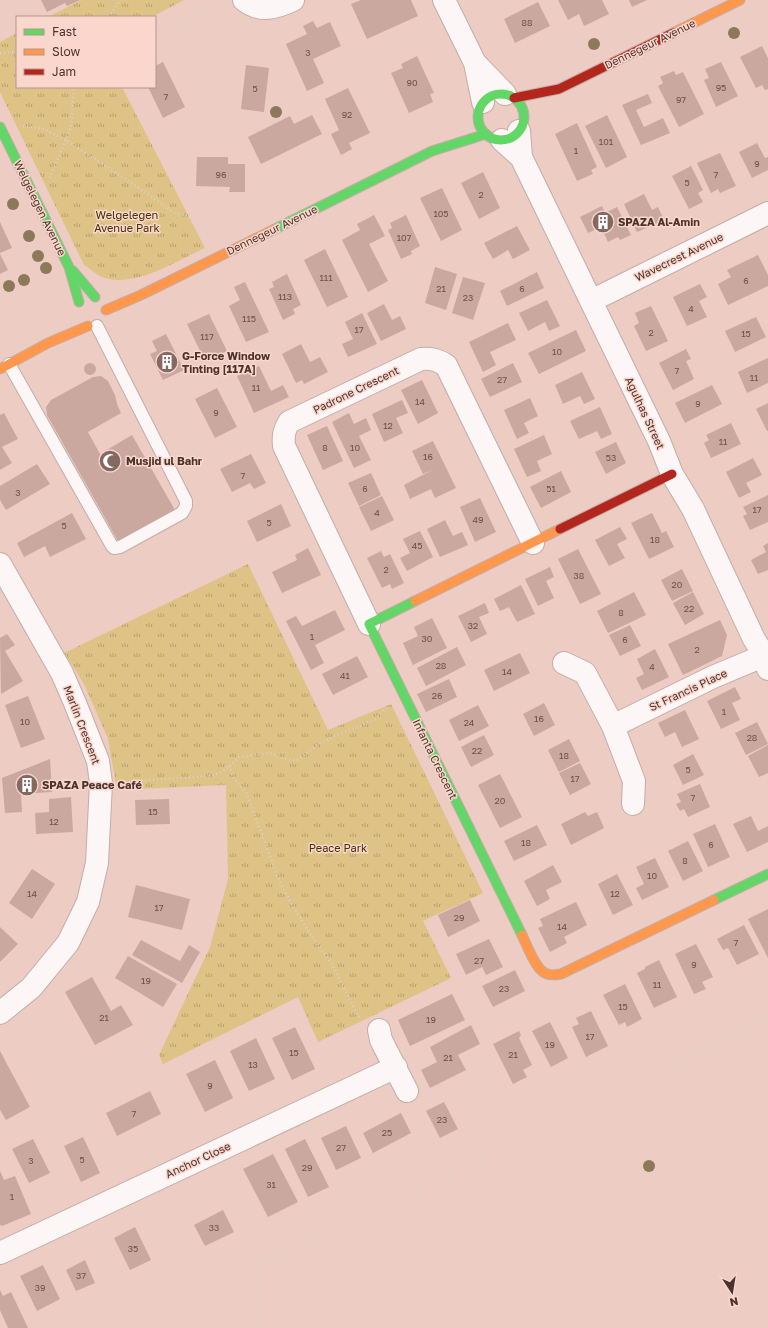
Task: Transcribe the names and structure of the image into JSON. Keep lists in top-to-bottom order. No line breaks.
{"streets":{"street":["Dennegeur Avenue","Welgelegen Avenue","Wavecrest Avenue","Padrone Crescent","Agulhas Street","St Francis Place","Marlin Crescent","Infanta Crescent","Anchor Close"]},"crossings":[["Dennegeur Avenue","Welgelegen Avenue"],["Dennegeur Avenue","Agulhas Street"],["Wavecrest Avenue","Agulhas Street"],["Padrone Crescent","Infanta Crescent"],["Agulhas Street","St Francis Place"]],"parks":["Welgelegen Avenue Park","Peace Park"],"places":{"building":["SPAZA Al-Amin","G-Force Window Tinting [117A]","SPAZA Peace Café"],"mosque":["Musjid ul Bahr"]},"house_numbers":["88","3","90","95","5","7","97","92","101","1","9","96","7","5","2","105","107","111","6","21","6","113","23","4","115","17","2","15","117","10","7","11","27","11","14","9","9","12","11","8","10","16","53","7","6","51","3","17","4","49","5","5","18","45","2","38","20","22","8","32","1","30","6","2","28","4","14","41","26","1","16","10","24","28","22","18","5","17","7","20","15","12","18","6","8","10","14","12","17","29","14","7","27","9","19","11","23","15","21","19","17","19","15","21","21","13","9","7","23","25","27","5","3","29","31","1","33","35","37","39"],"legend":["Fast","Slow","Jam"],"north":"bottom"}
